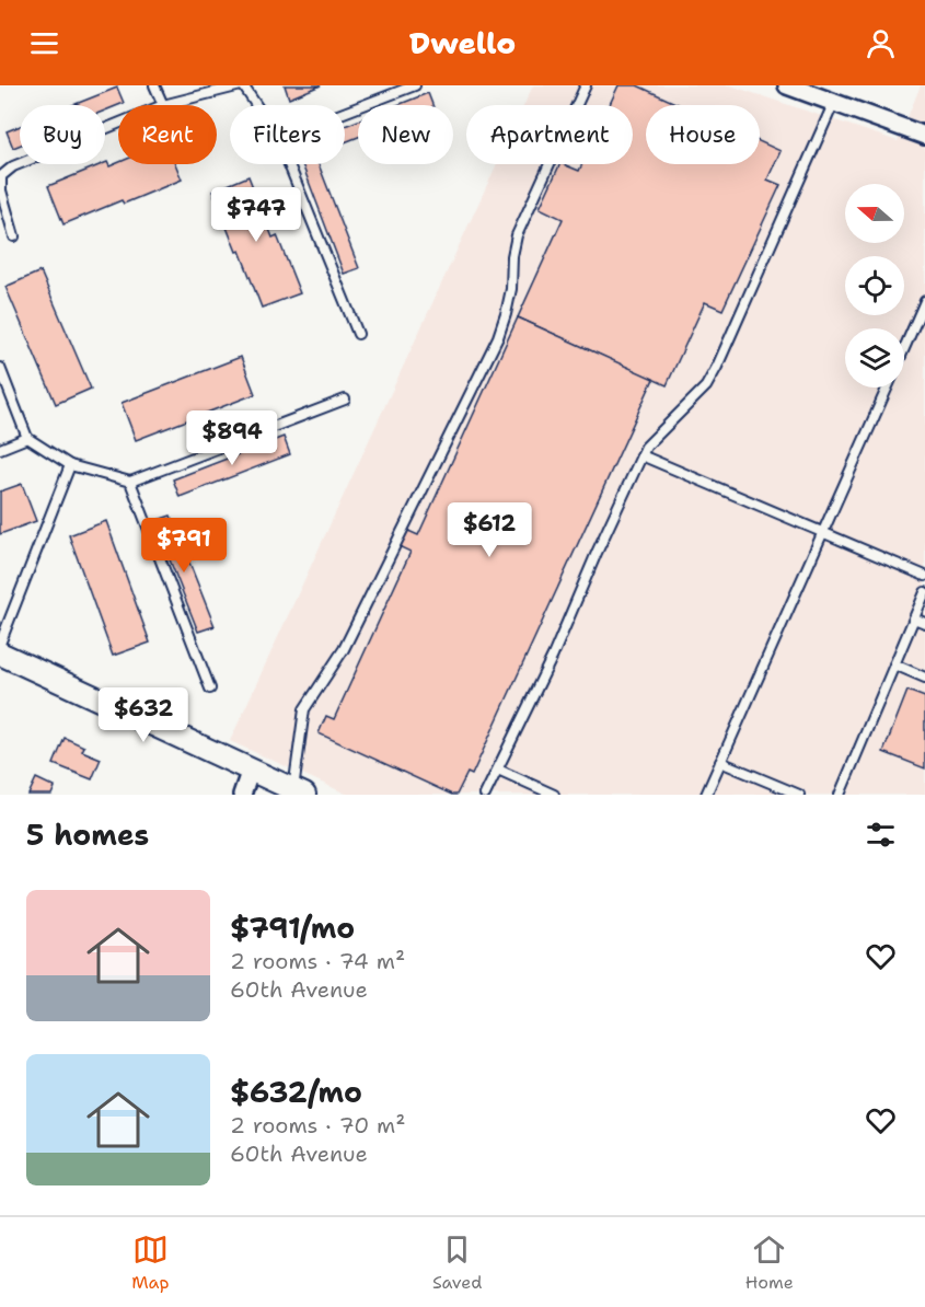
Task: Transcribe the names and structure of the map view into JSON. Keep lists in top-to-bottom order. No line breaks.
{"north":"left","page":{"header":"Dwello","chip":["Buy","Rent","Filters","New","Apartment","House"],"price":["$747","$894","$612","$791","$632"],"heading":"5 homes","list":[{"name":"$791/mo","note":"2 rooms · 74 m² · 60th Avenue"},{"name":"$632/mo","note":"2 rooms · 70 m² · 60th Avenue"}],"tabs":["Map","Saved","Home"]}}
